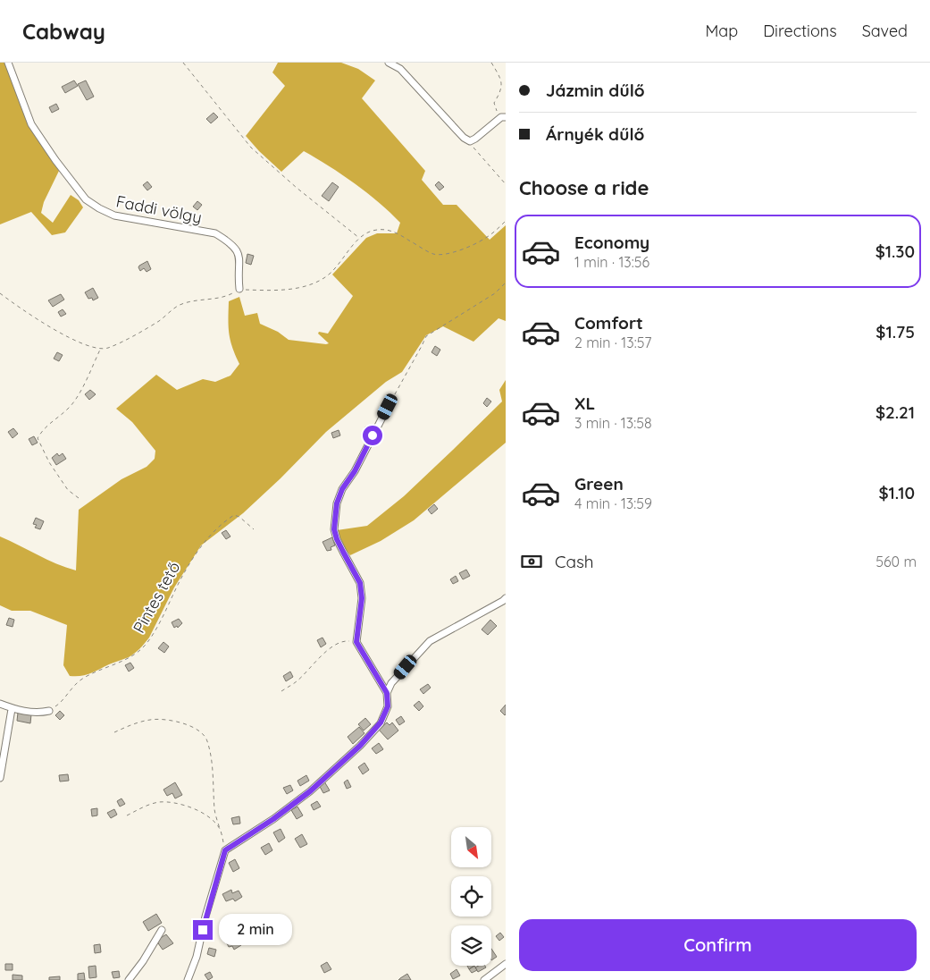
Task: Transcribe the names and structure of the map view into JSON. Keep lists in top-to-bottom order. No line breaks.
{"streets":{"street":["Faddi völgy"],"path":["Pintes tető"]},"north":"bottom right","page":{"header":"Cabway","nav":["Map","Directions","Saved"],"banner":["Jázmin dűlő","Árnyék dűlő"],"heading":"Choose a ride","list":[{"name":"Economy","note":"1 min · 13:56","value":"$1.30"},{"name":"Comfort","note":"2 min · 13:57","value":"$1.75"},{"name":"XL","note":"3 min · 13:58","value":"$2.21"},{"name":"Green","note":"4 min · 13:59","value":"$1.10"}],"pay":["Cash","560 m"],"buttons":"Confirm","bubble":"2 min"}}
